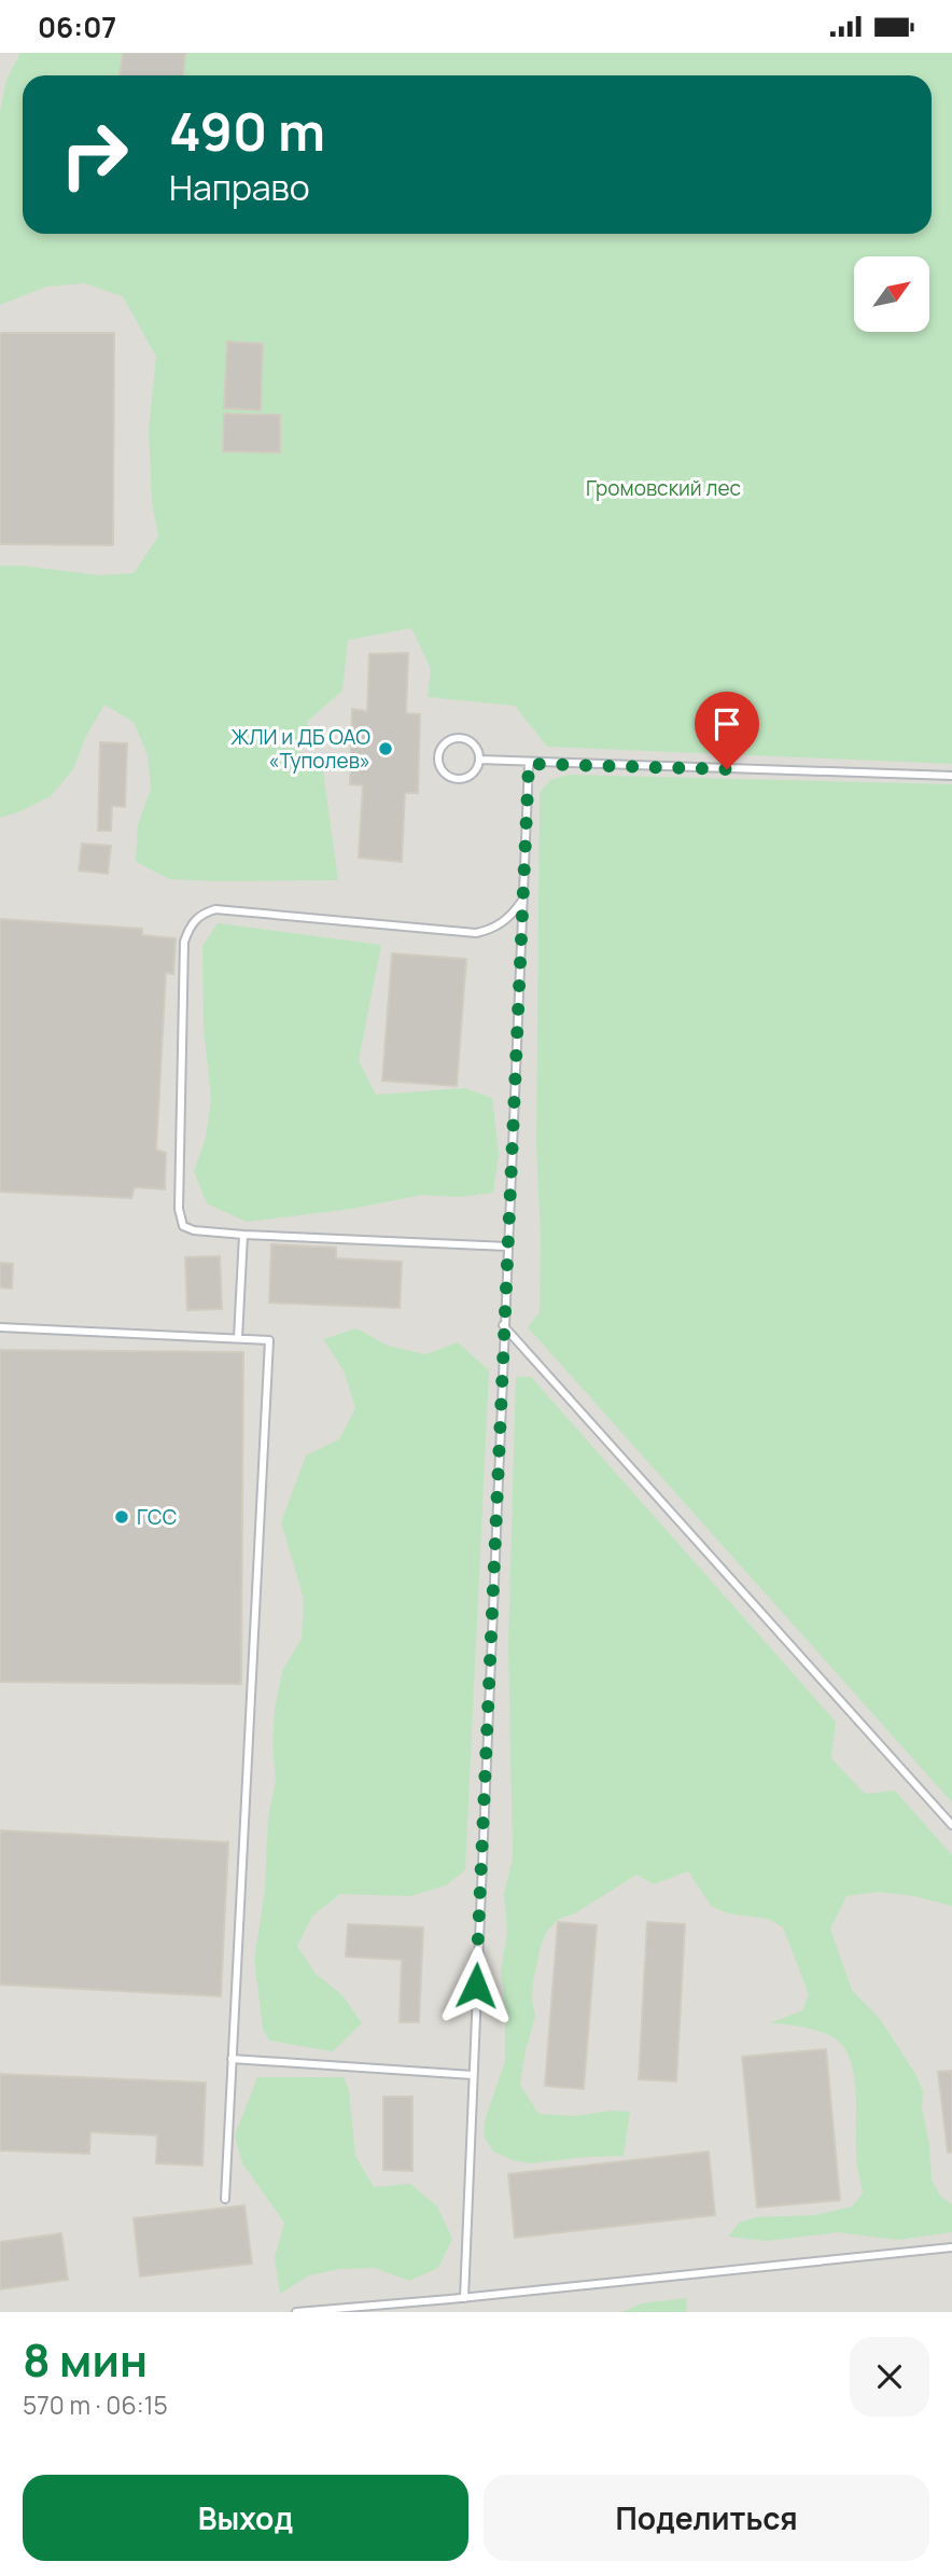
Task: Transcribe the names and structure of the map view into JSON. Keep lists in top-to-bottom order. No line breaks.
{"parks":["Громовский лес"],"places":["ЖЛИ и ДБ ОАО «Туполев»","ГСС"],"north":"top right","page":{"status":"06:07","turn":["490 m","Направо"],"heading":["8 мин","570 m · 06:15"],"buttons":["Выход","Поделиться"]}}
